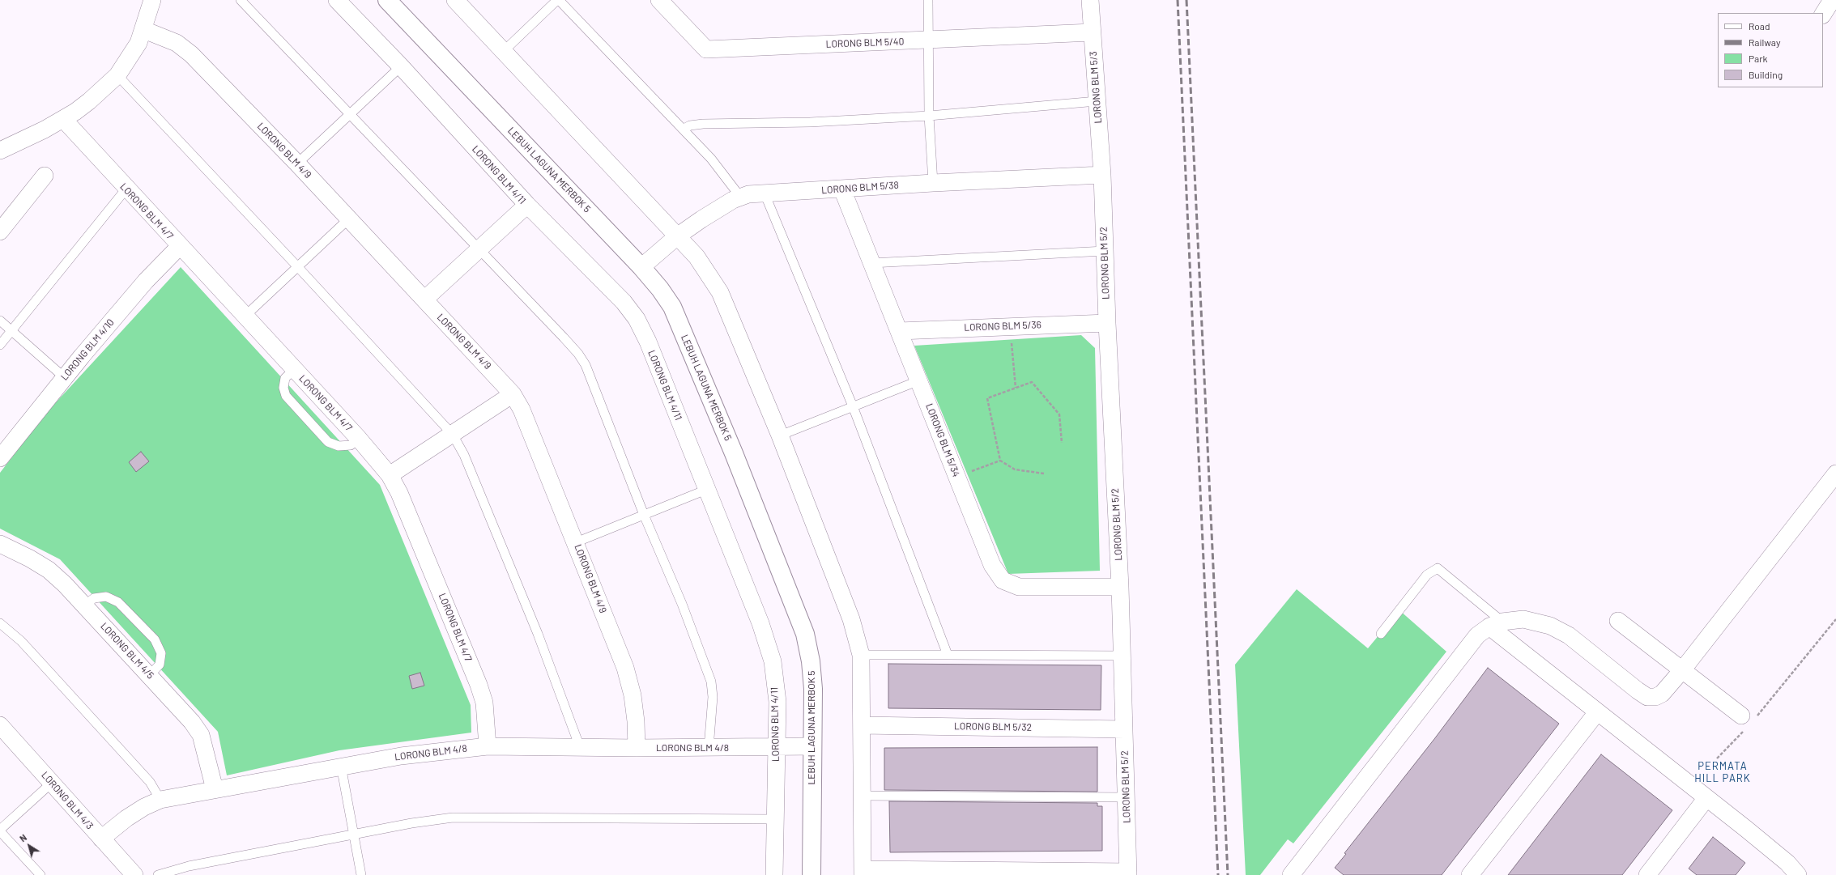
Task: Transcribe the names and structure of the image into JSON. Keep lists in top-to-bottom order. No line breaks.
{"streets":{"street":["LORONG BLM 5/40","LORONG BLM 5/3","LORONG BLM 4/9","LEBUH LAGUNA MERBOK 5","LORONG BLM 4/11","LORONG BLM 5/38","LORONG BLM 4/7","LORONG BLM 5/2","LORONG BLM 5/36","LORONG BLM 4/10","LORONG BLM 5/34","LORONG BLM 4/5","LORONG BLM 5/32","LORONG BLM 4/8","LORONG BLM 4/3"]},"crossings":[["LORONG BLM 5/40","LORONG BLM 5/3"],["LORONG BLM 5/3","LORONG BLM 5/38"],["LORONG BLM 5/3","LORONG BLM 5/2"],["LORONG BLM 4/9","LORONG BLM 4/8"],["LEBUH LAGUNA MERBOK 5","LORONG BLM 5/38"],["LEBUH LAGUNA MERBOK 5","LORONG BLM 4/8"],["LORONG BLM 4/11","LORONG BLM 4/8"],["LORONG BLM 5/38","LORONG BLM 5/2"],["LORONG BLM 5/38","LORONG BLM 5/34"],["LORONG BLM 4/7","LORONG BLM 4/10"],["LORONG BLM 4/7","LORONG BLM 4/8"],["LORONG BLM 5/2","LORONG BLM 5/36"],["LORONG BLM 5/2","LORONG BLM 5/34"],["LORONG BLM 5/2","LORONG BLM 5/32"],["LORONG BLM 5/36","LORONG BLM 5/34"],["LORONG BLM 4/5","LORONG BLM 4/8"],["LORONG BLM 4/8","LORONG BLM 4/3"]],"districts":["PERMATA HILL PARK"],"legend":["Road","Railway","Park","Building"],"north":"top left"}
